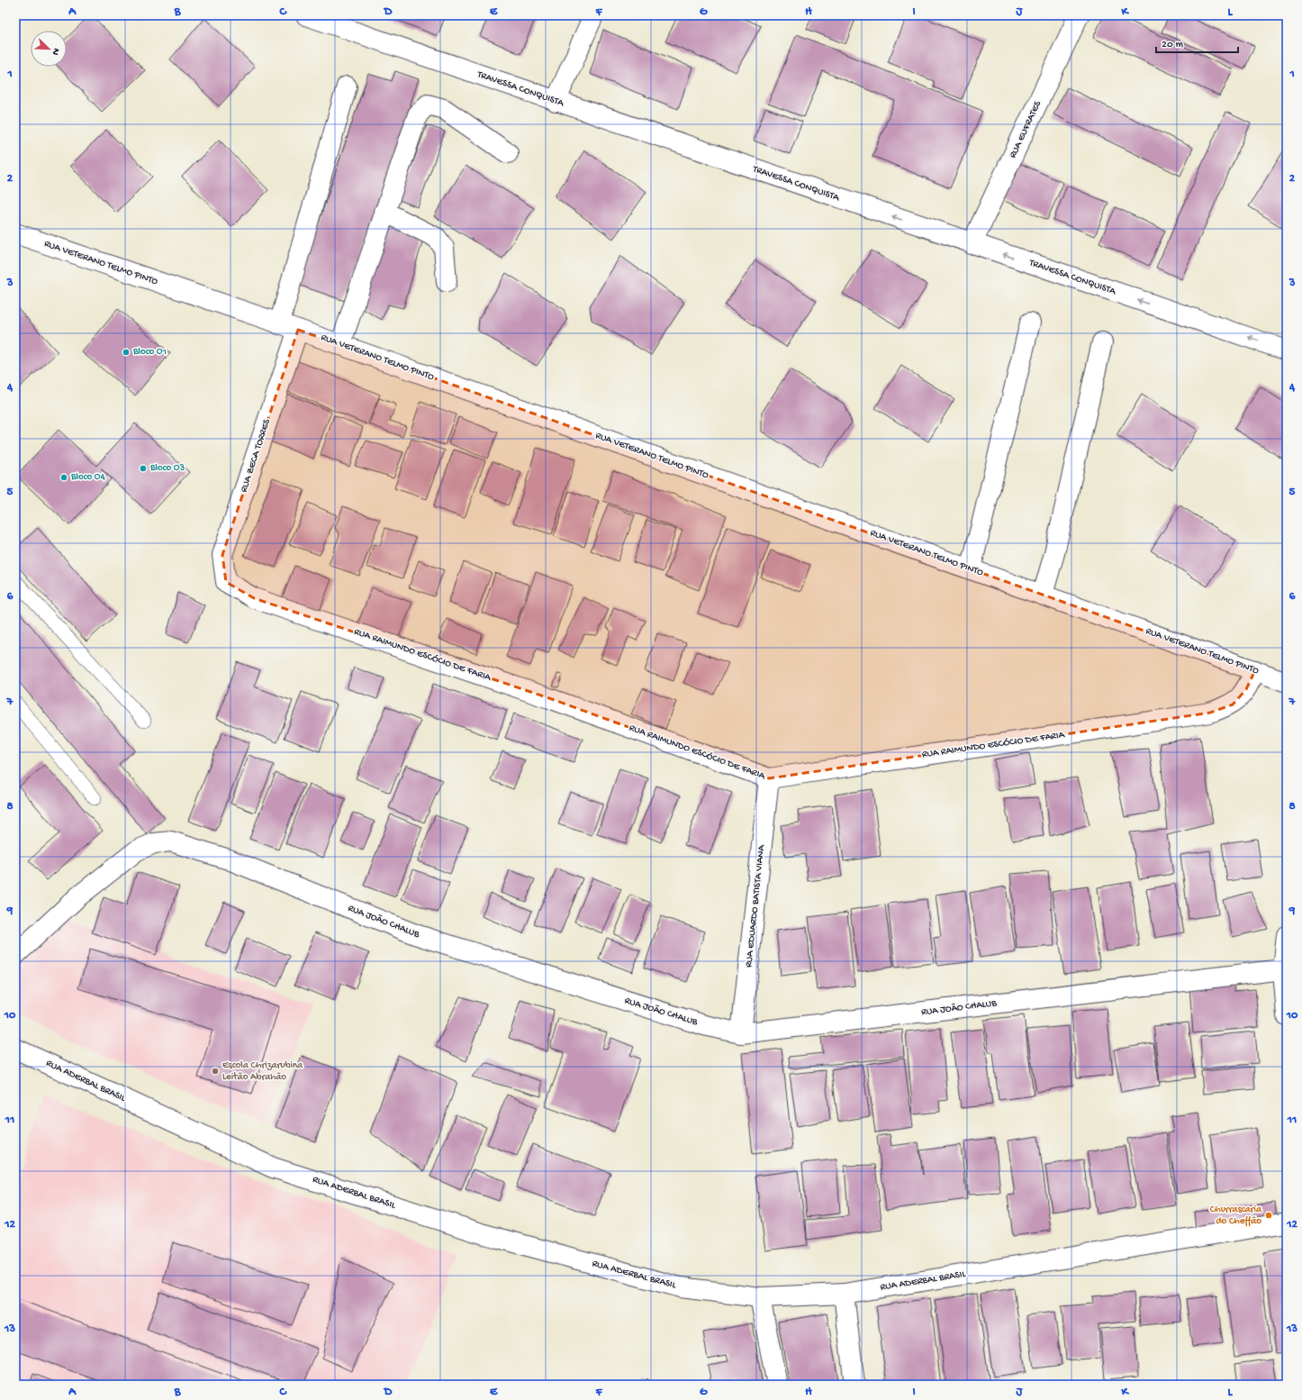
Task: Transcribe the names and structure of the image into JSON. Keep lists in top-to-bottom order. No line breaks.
{"streets":{"street":["TRAVESSA CONQUISTA","RUA EUFRATES","RUA VETERANO TELMO PINTO","RUA ZECA TORRES","RUA RAIMUNDO ESCÓCIO DE FARIA","RUA EDUARDO BATISTA VIANA","RUA JOÃO CHALUB","RUA ADERBAL BRASIL"]},"crossings":[["TRAVESSA CONQUISTA","RUA EUFRATES"],["RUA VETERANO TELMO PINTO","RUA ZECA TORRES"],["RUA VETERANO TELMO PINTO","RUA RAIMUNDO ESCÓCIO DE FARIA"],["RUA ZECA TORRES","RUA RAIMUNDO ESCÓCIO DE FARIA"],["RUA RAIMUNDO ESCÓCIO DE FARIA","RUA EDUARDO BATISTA VIANA"],["RUA EDUARDO BATISTA VIANA","RUA JOÃO CHALUB"]],"one_way":["TRAVESSA CONQUISTA"],"places":["Bloco O1","Bloco O3","Bloco O4","Escola Chrizarubina Leitão Abrahão","Churrascaria do Cheffão"],"scale_bar":"20 m","north":"bottom right","grid":{"columns":["A","B","C","D","E","F","G","H","I","J","K","L"],"rows":["1","2","3","4","5","6","7","8","9","10","11","12","13"]}}
